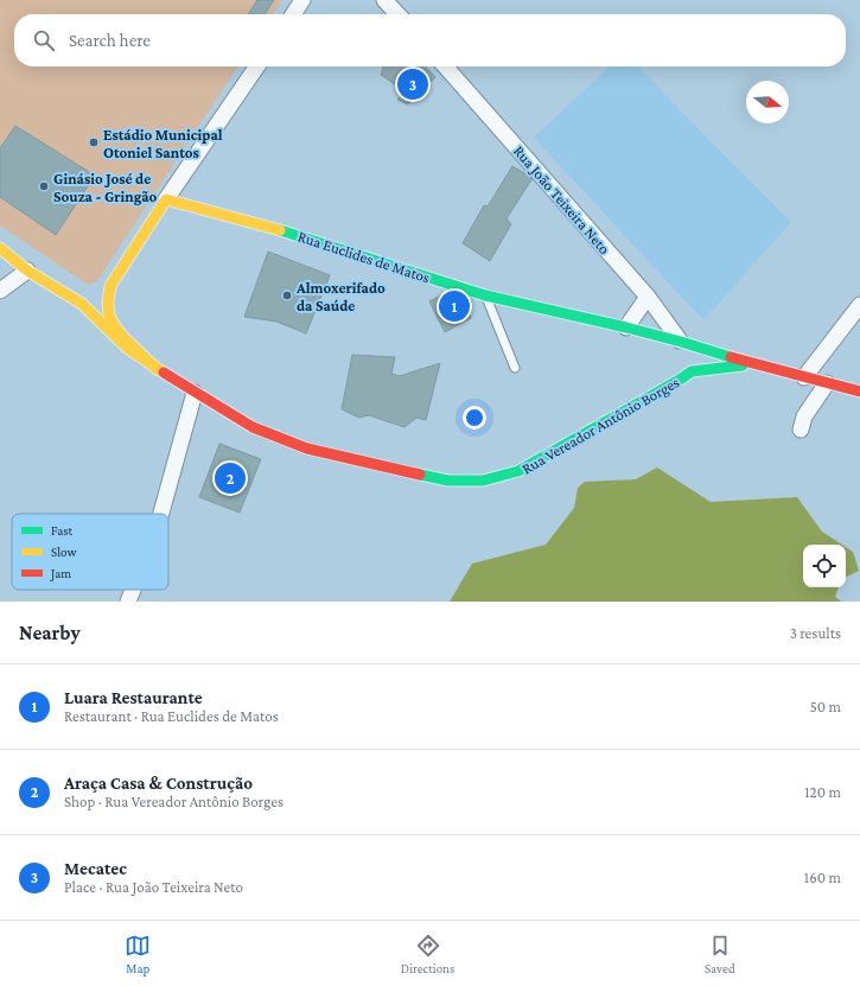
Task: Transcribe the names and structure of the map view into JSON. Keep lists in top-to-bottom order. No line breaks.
{"streets":{"highway":["Rua Euclides de Matos","Rua Vereador Antônio Borges"],"street":["Rua João Teixeira Neto"]},"crossings":[["Rua João Teixeira Neto","Rua Euclides de Matos"],["Rua João Teixeira Neto","Rua Vereador Antônio Borges"],["Rua Euclides de Matos","Rua Vereador Antônio Borges"]],"places":["Estádio Municipal Otoniel Santos","Ginásio José de Souza - Gringão","Almoxerifado da Saúde"],"legend":["Fast","Slow","Jam"],"north":"right","page":{"search":"Search here","pins":["3","1","2"],"heading":["Nearby","3 results"],"list":[{"mark":"1","name":"Luara Restaurante","note":"Restaurant · Rua Euclides de Matos","value":"50 m"},{"mark":"2","name":"Araça Casa & Construção","note":"Shop · Rua Vereador Antônio Borges","value":"120 m"},{"mark":"3","name":"Mecatec","note":"Place · Rua João Teixeira Neto","value":"160 m"}],"nav":["Map","Directions","Saved"]}}
